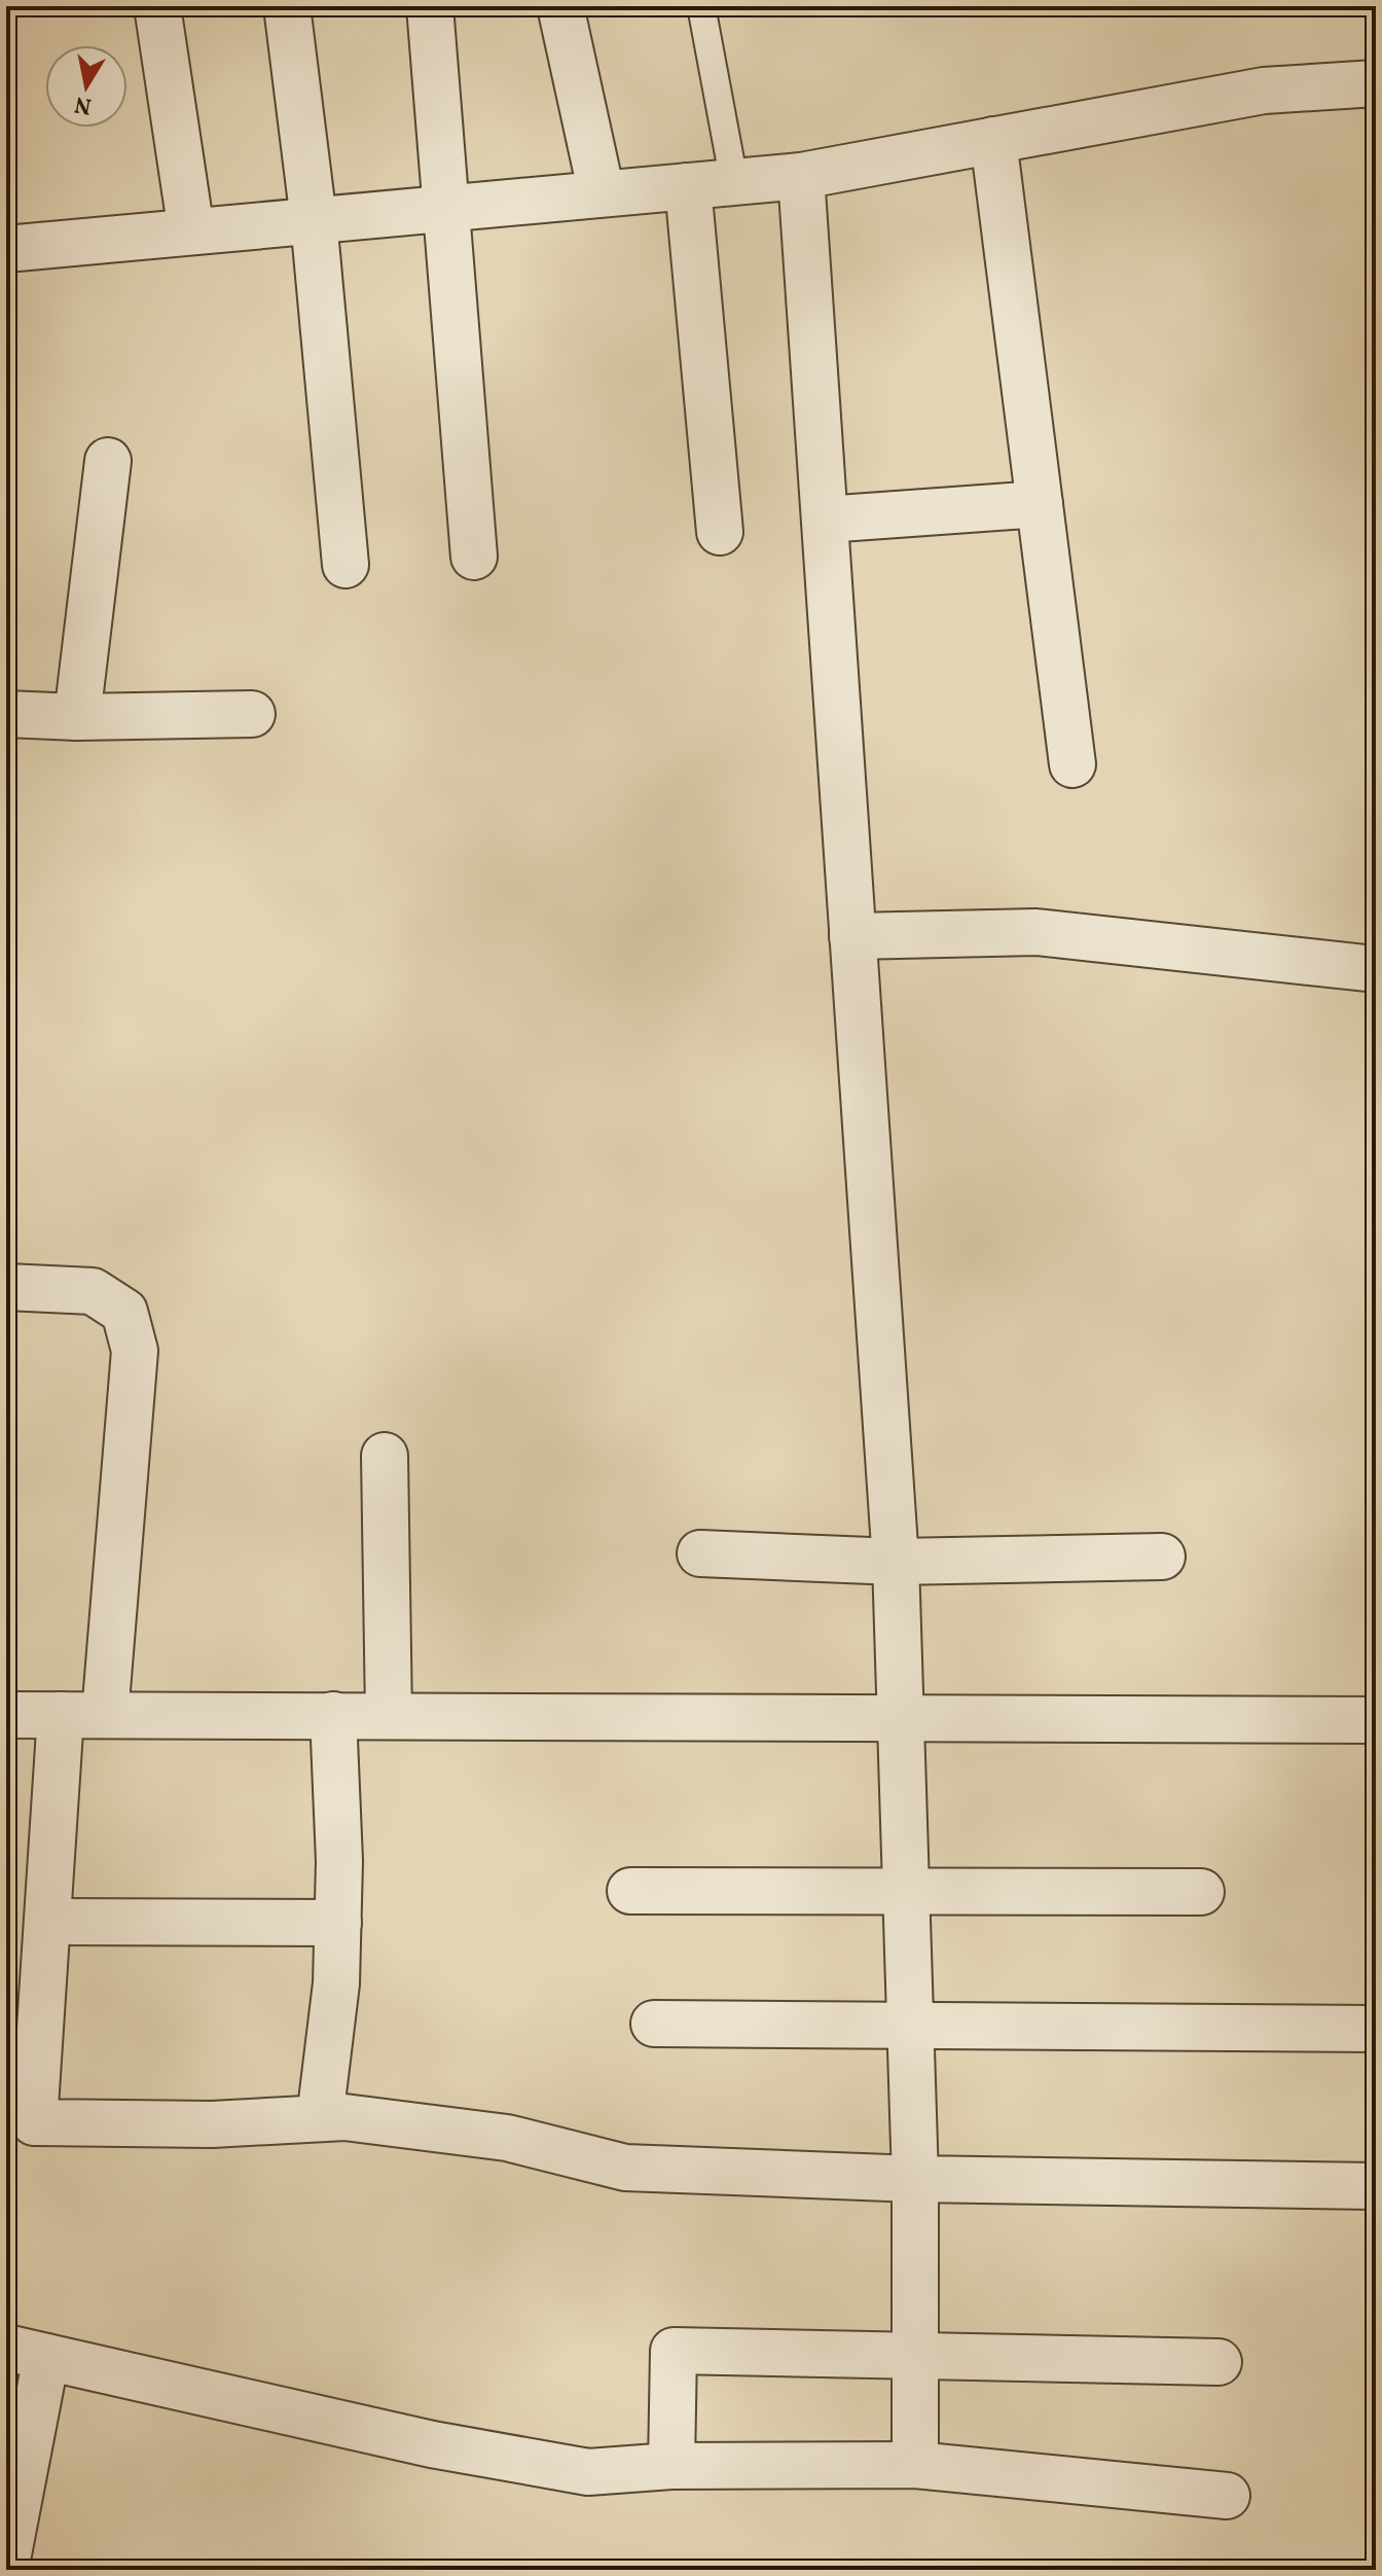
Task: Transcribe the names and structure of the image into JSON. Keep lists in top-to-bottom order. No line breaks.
{"north":"bottom"}
